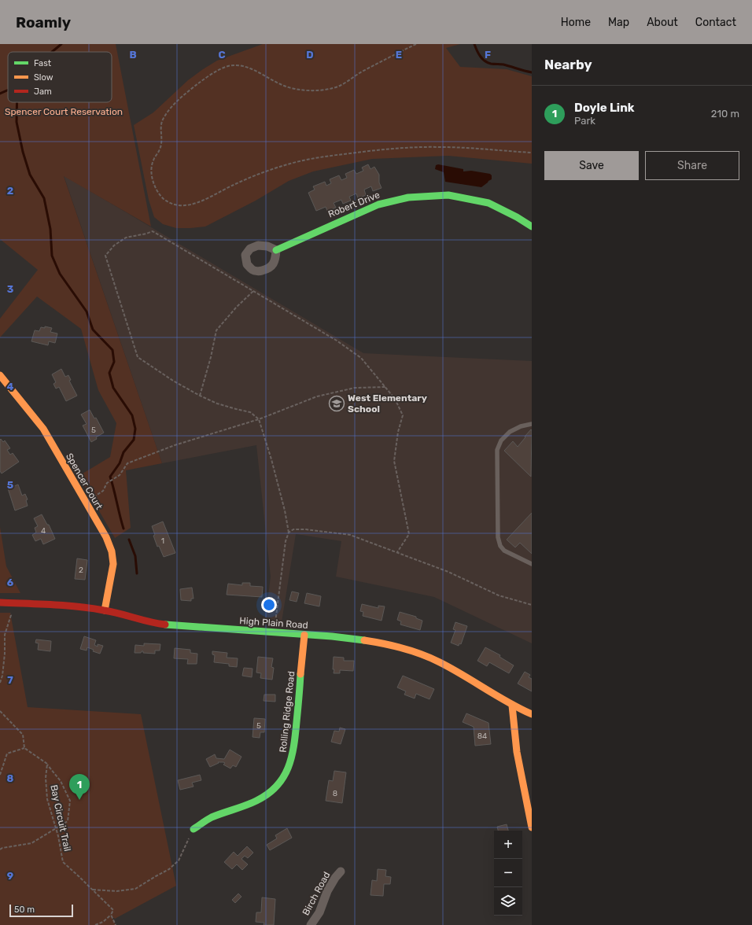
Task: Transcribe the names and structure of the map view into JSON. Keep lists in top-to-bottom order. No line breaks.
{"streets":{"street":["Robert Drive","Spencer Court","High Plain Road","Rolling Ridge Road","Birch Road"],"path":["Bay Circuit Trail"]},"crossings":[["Spencer Court","High Plain Road"],["High Plain Road","Rolling Ridge Road"]],"parks":["Spencer Court Reservation"],"places":{"school or university":["West Elementary School"]},"house_numbers":["5","4","1","2","5","84","8"],"legend":["Fast","Slow","Jam"],"scale_bar":"50 m","page":{"header":"Roamly","nav":["Home","Map","About","Contact"],"heading":"Nearby","list":[{"mark":"1","name":"Doyle Link","note":"Park","value":"210 m"}],"buttons":["Save","Share"],"pins":"1","map_buttons":["+","−"],"scale":"50 m"},"grid":{"columns":["B","C","D","E","F"],"rows":["2","3","4","5","6","7","8","9"]}}
